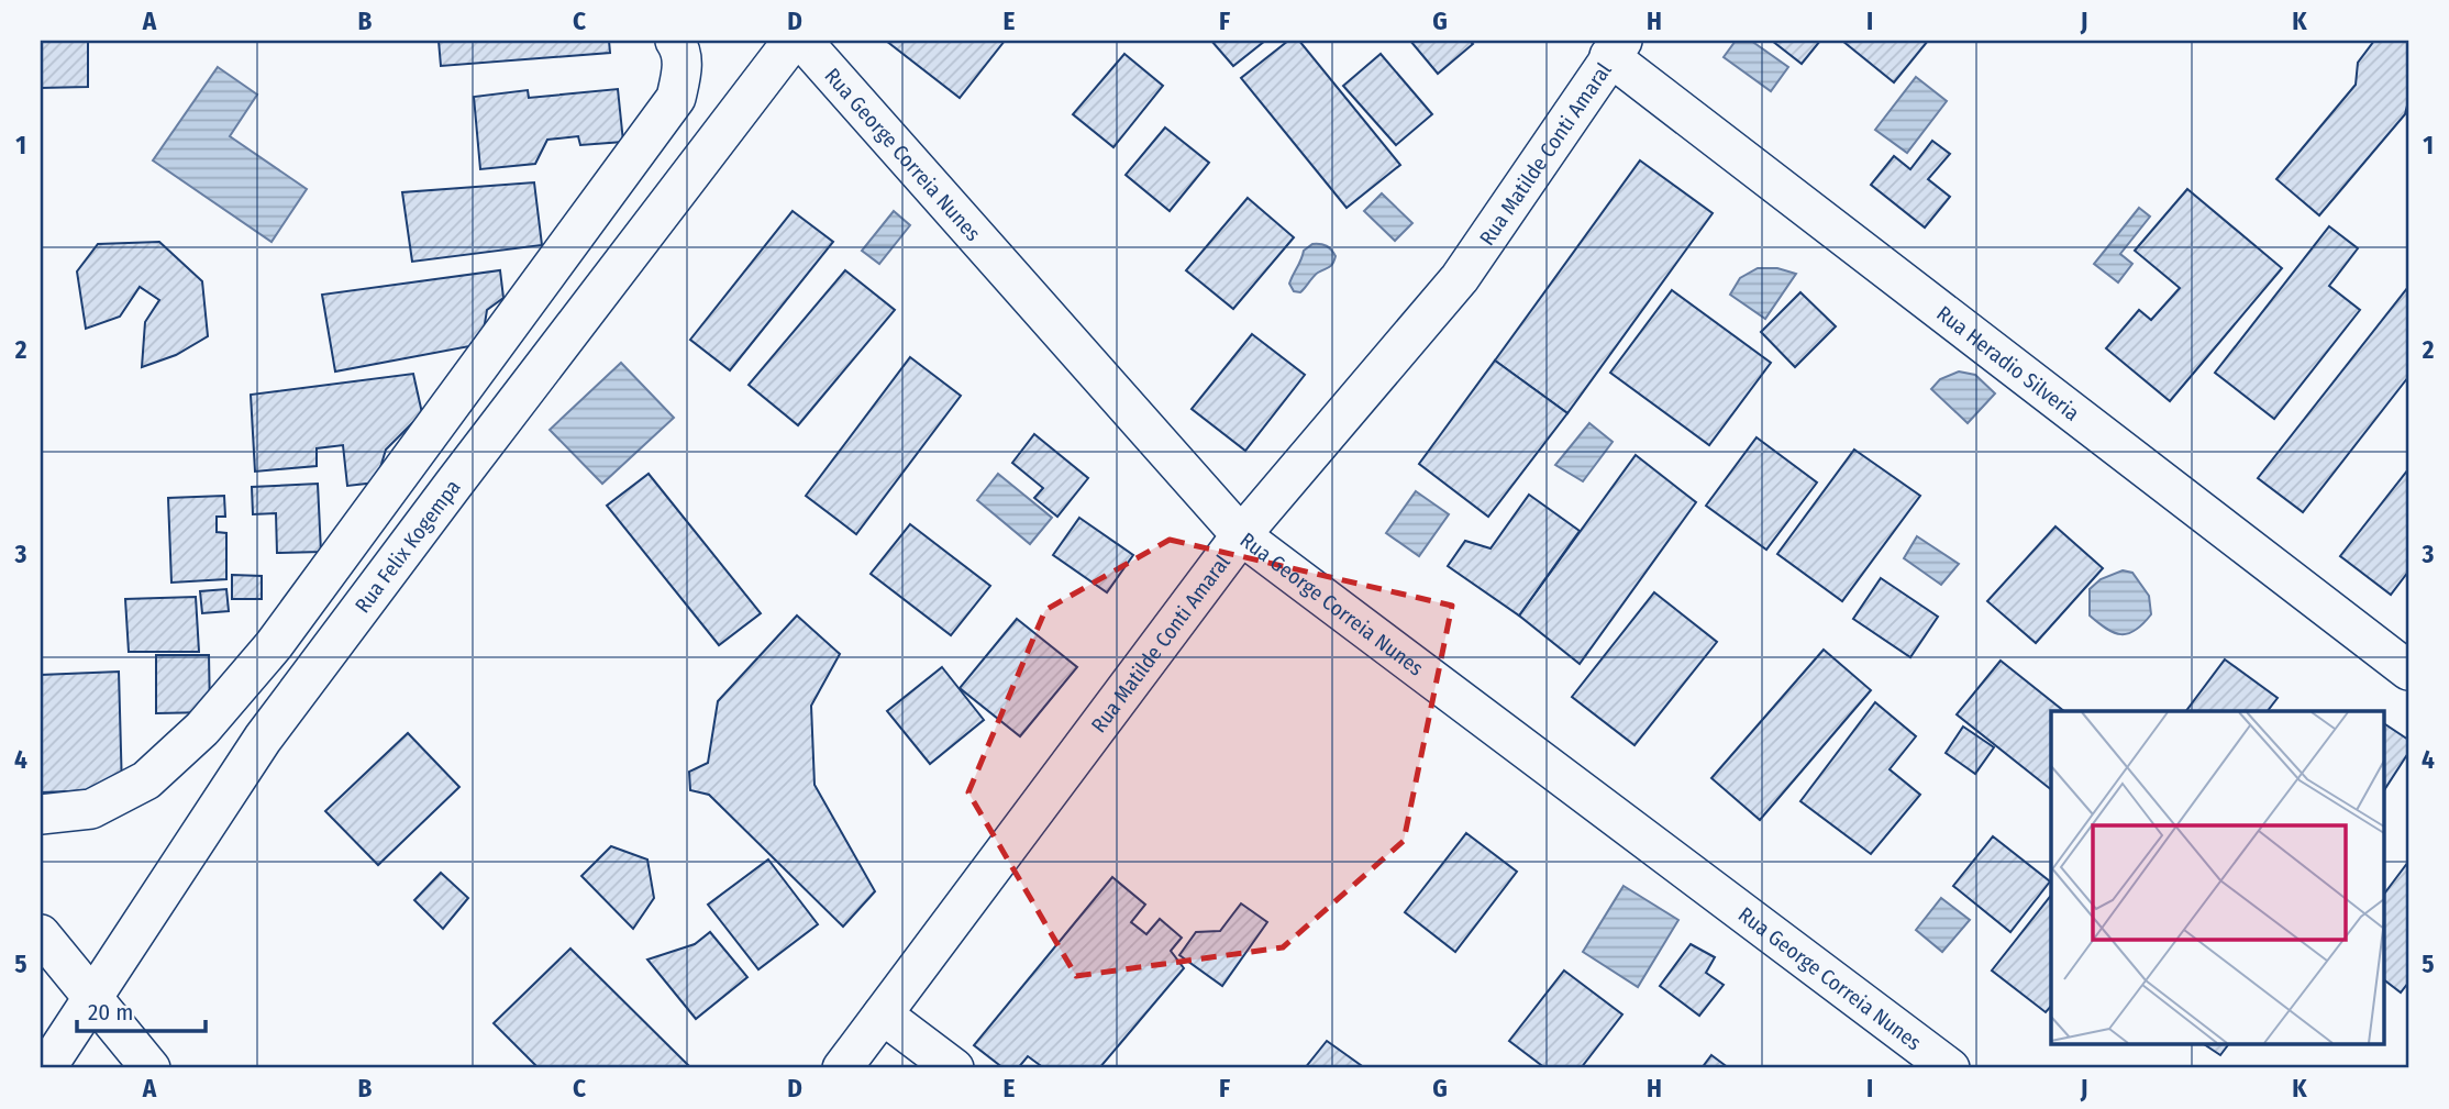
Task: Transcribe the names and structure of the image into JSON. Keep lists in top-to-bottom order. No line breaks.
{"streets":{"street":["Rua George Correia Nunes","Rua Matilde Conti Amaral","Rua Heradio Silveria","Rua Felix Kogempa"]},"crossings":[["Rua George Correia Nunes","Rua Matilde Conti Amaral"],["Rua Matilde Conti Amaral","Rua Heradio Silveria"]],"scale_bar":"20 m","grid":{"columns":["A","B","C","D","E","F","G","H","I","J","K"],"rows":["1","2","3","4","5"]}}
